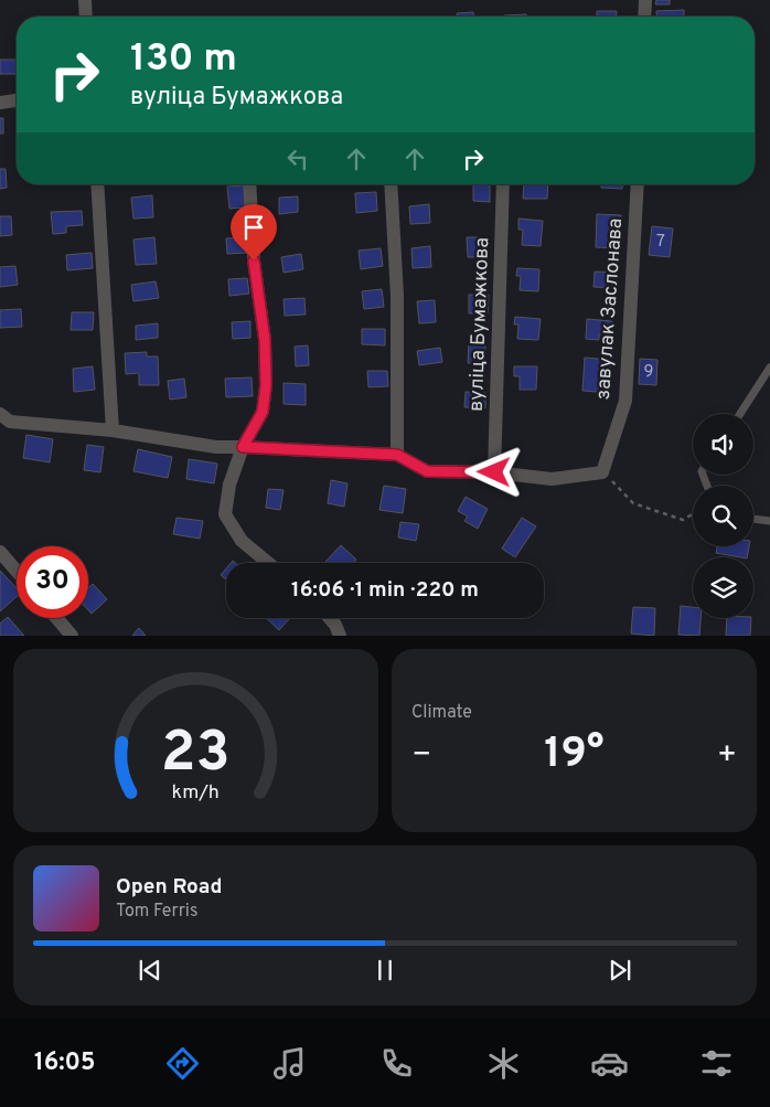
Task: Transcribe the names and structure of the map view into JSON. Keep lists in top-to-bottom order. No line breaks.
{"streets":{"street":["завулак Заслонава","вуліца Бумажкова"]},"house_numbers":["7","9"],"page":{"turn":["130 m","вуліца Бумажкова"],"limit":"30","trip":"16:06 · 1 min · 220 m","tile":"Climate","heat":["−","19°","+"],"song":["Open Road","Tom Ferris"],"tabs":"16:05","gauge":["23","km/h"]}}
